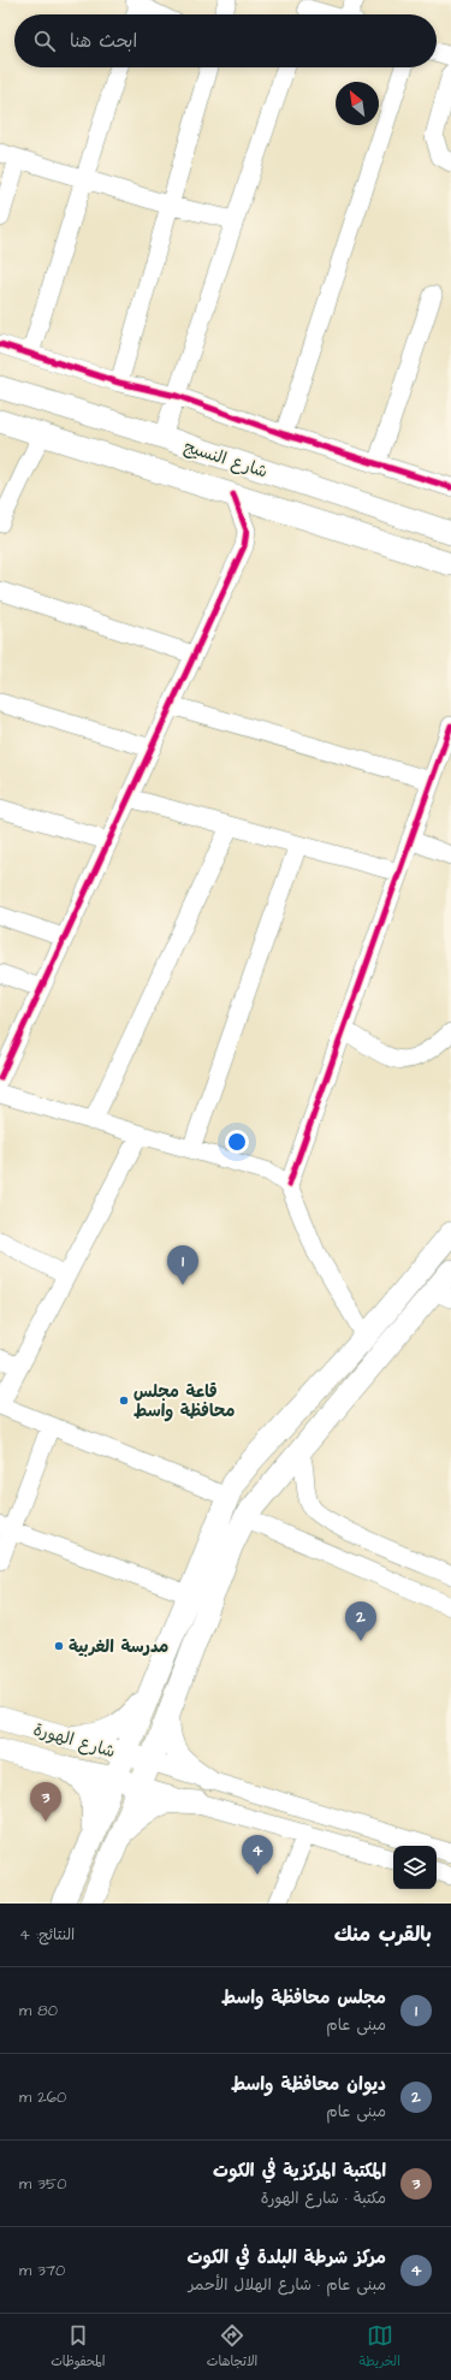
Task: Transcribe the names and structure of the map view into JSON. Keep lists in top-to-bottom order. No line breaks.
{"streets":{"main road":["شارع النسيج","شارع الهورة"]},"places":["قاعة مجلس محافظة واسط","مدرسة الغربية"],"north":"top left","page":{"search":"ابحث هنا","pins":["1","2","3","4"],"heading":["بالقرب منك","النتائج: 4"],"list":[{"mark":"1","name":"مجلس محافظة واسط","note":"مبنى عام","value":"80 m"},{"mark":"2","name":"ديوان محافظة واسط","note":"مبنى عام","value":"260 m"},{"mark":"3","name":"المكتبة المركزية في الكوت","note":"مكتبة · شارع الهورة","value":"350 m"},{"mark":"4","name":"مركز شرطة البلدة في الكوت","note":"مبنى عام · شارع الهلال الأحمر","value":"370 m"}],"nav":["الخريطة","الاتجاهات","المحفوظات"]}}
